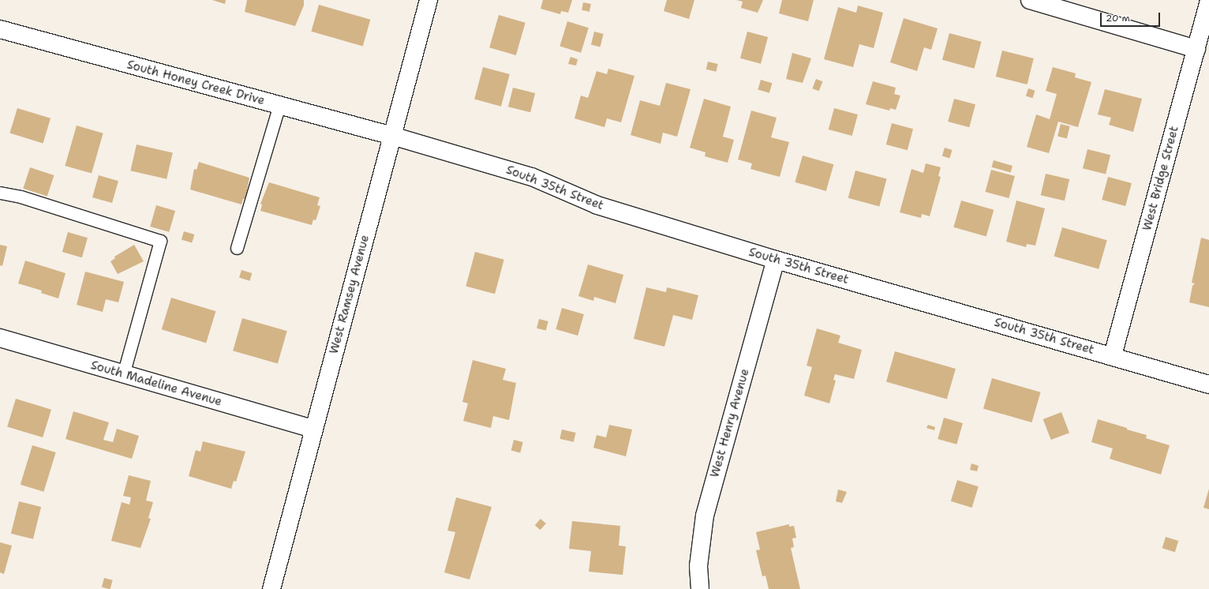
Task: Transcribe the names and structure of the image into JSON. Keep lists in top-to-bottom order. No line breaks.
{"streets":{"street":["South Honey Creek Drive","West Bridge Street","South 35th Street","West Ramsey Avenue","South Madeline Avenue","West Henry Avenue"]},"crossings":[["South Honey Creek Drive","South 35th Street"],["South Honey Creek Drive","West Ramsey Avenue"],["West Bridge Street","South 35th Street"],["South 35th Street","West Ramsey Avenue"],["South 35th Street","West Henry Avenue"],["West Ramsey Avenue","South Madeline Avenue"]],"scale_bar":"20 m"}
